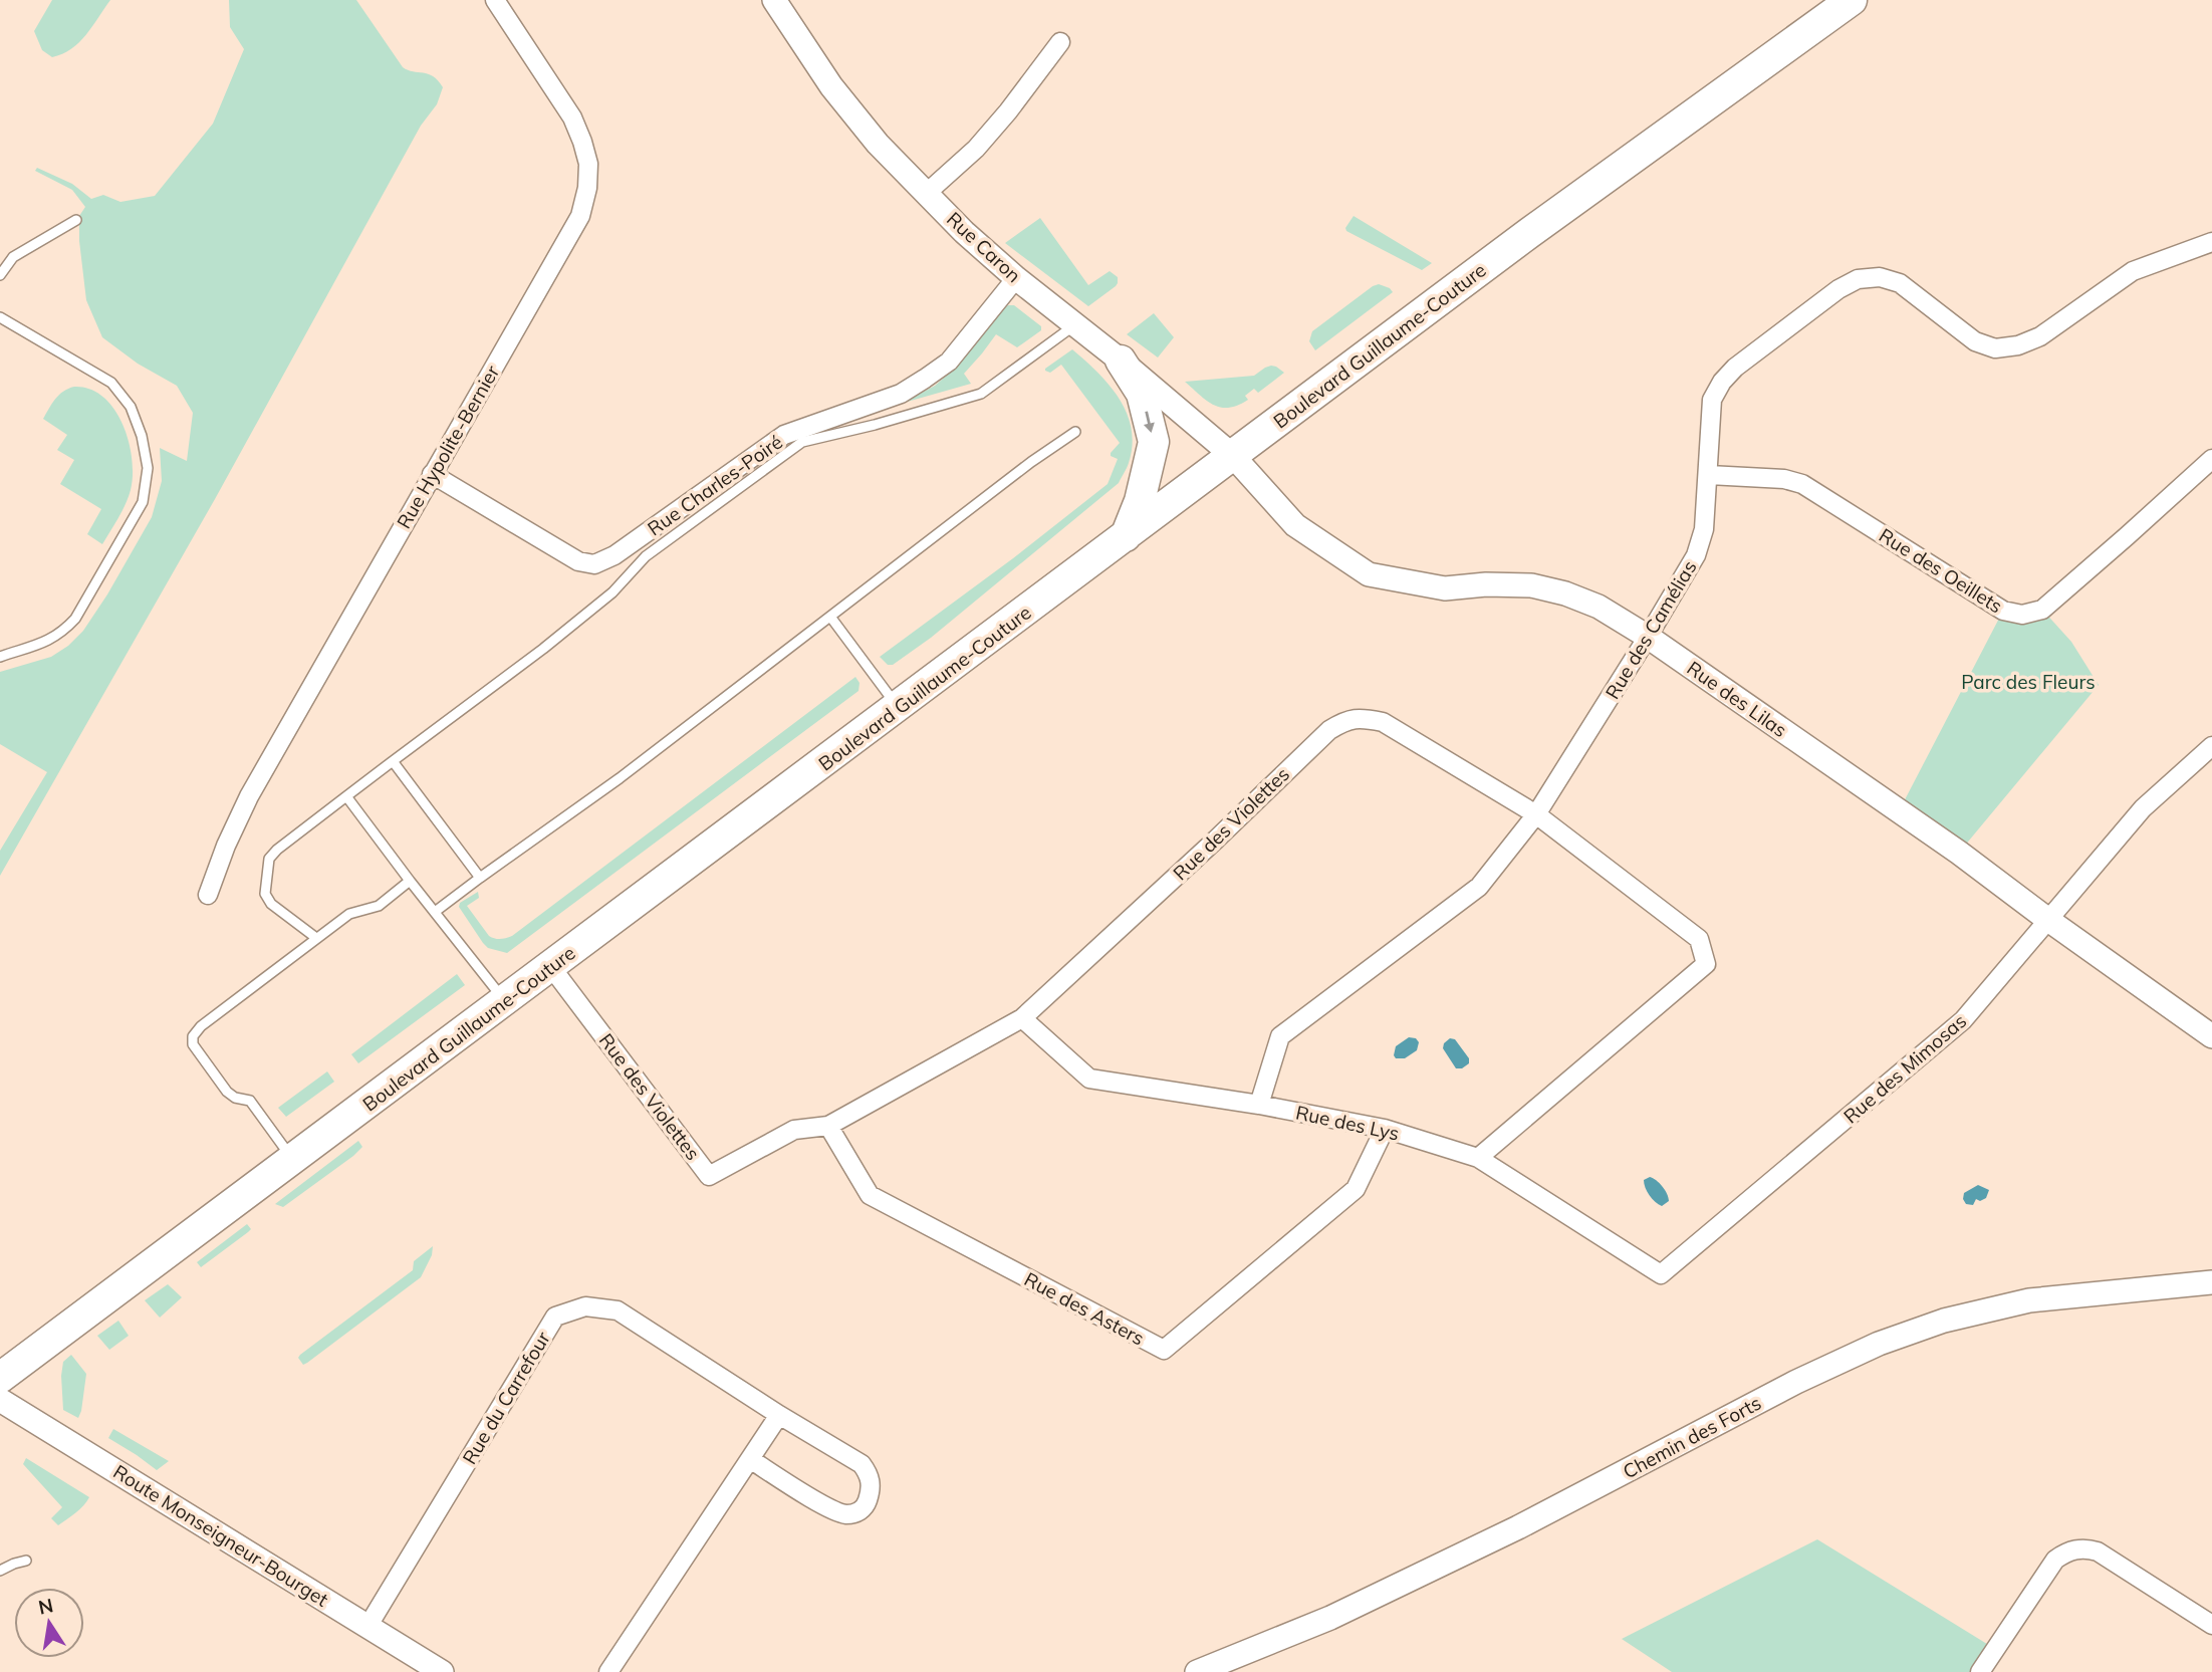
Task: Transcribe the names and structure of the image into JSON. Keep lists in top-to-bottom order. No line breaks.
{"streets":{"main road":["Boulevard Guillaume-Couture"],"street":["Rue Caron","Rue Hypolite-Bernier","Rue Charles-Poiré","Rue des Oeillets","Rue des Camélias","Rue des Lilas","Rue des Violettes","Rue des Mimosas","Rue des Lys","Rue des Asters","Rue du Carrefour","Chemin des Forts","Route Monseigneur-Bourget"]},"crossings":[["Rue Caron","Boulevard Guillaume-Couture"],["Rue Caron","Rue Charles-Poiré"],["Rue Caron","Rue des Lilas"],["Boulevard Guillaume-Couture","Rue des Lilas"],["Boulevard Guillaume-Couture","Rue des Violettes"],["Rue Hypolite-Bernier","Rue Charles-Poiré"],["Rue des Oeillets","Rue des Camélias"],["Rue des Camélias","Rue des Lilas"],["Rue des Camélias","Rue des Violettes"],["Rue des Camélias","Rue des Lys"],["Rue des Lilas","Rue des Mimosas"],["Rue des Violettes","Rue des Lys"],["Rue des Violettes","Rue des Asters"],["Rue des Mimosas","Rue des Lys"],["Rue des Lys","Rue des Asters"],["Rue du Carrefour","Route Monseigneur-Bourget"]],"parks":["Parc des Fleurs"],"north":"top"}
